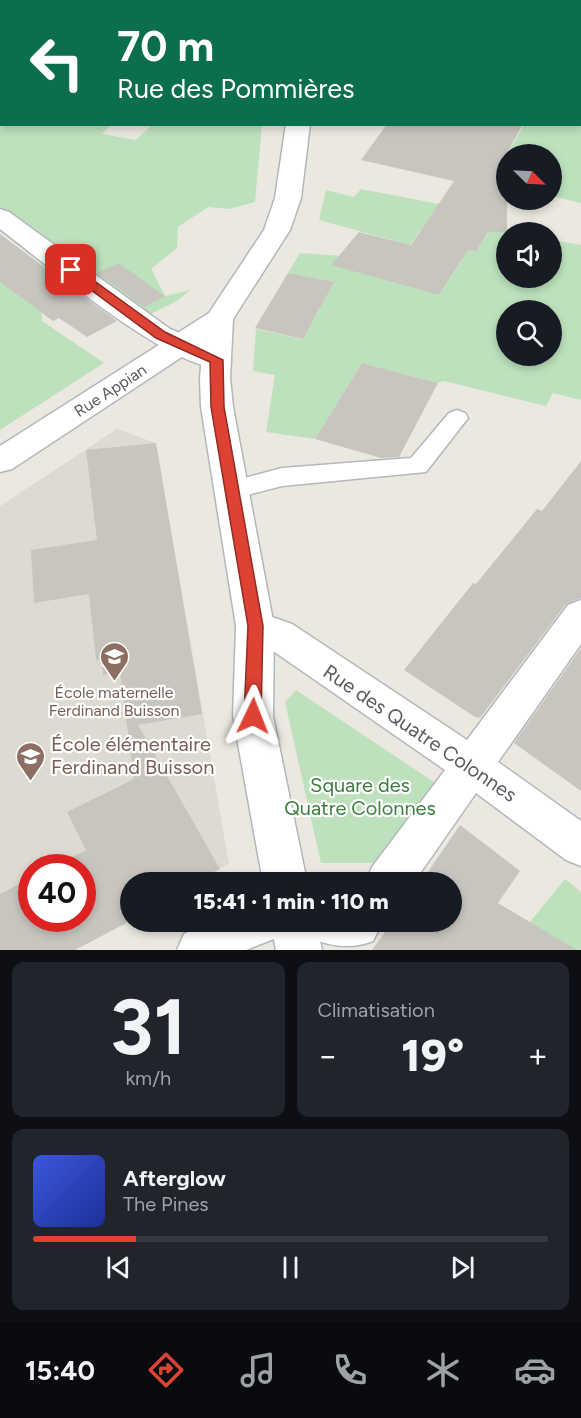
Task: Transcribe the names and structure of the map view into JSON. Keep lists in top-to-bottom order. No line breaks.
{"streets":{"street":["Rue Appian","Rue des Quatre Colonnes"]},"parks":["Square des Quatre Colonnes"],"places":{"school or university":["École maternelle Ferdinand Buisson","École élémentaire Ferdinand Buisson"]},"north":"bottom right","page":{"turn":["70 m","Rue des Pommières"],"limit":"40","trip":"15:41 · 1 min · 110 m","tile":[["31","km/h"],"Climatisation"],"heat":["−","19°","+"],"song":["Afterglow","The Pines"],"tabs":"15:40"}}
